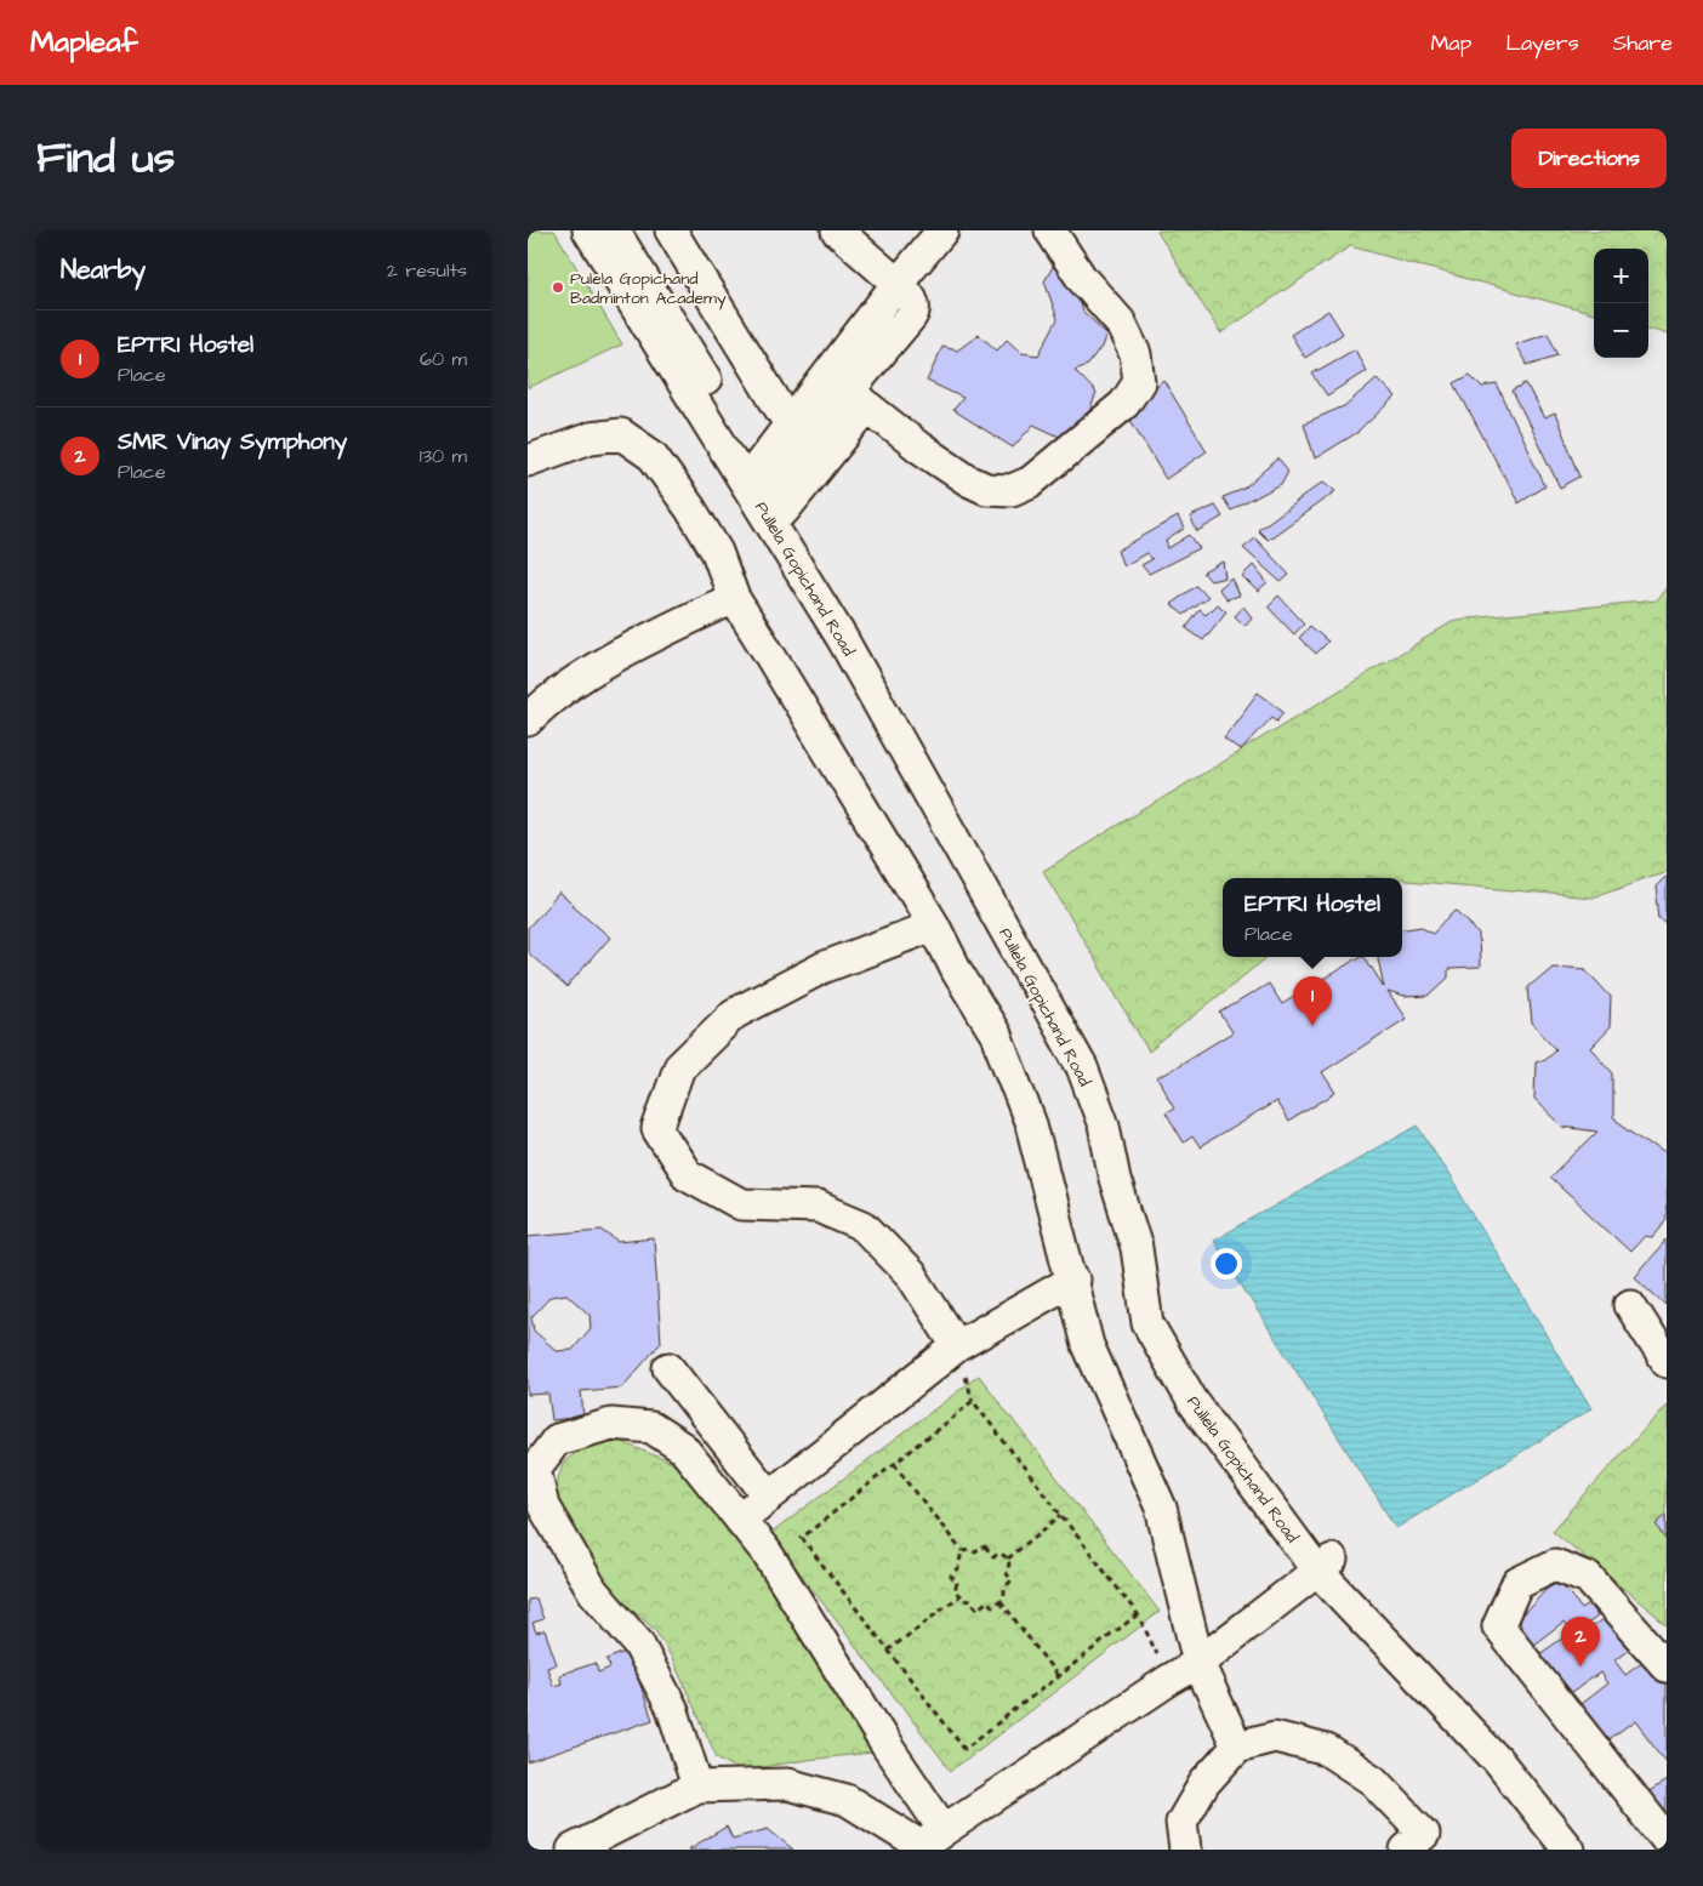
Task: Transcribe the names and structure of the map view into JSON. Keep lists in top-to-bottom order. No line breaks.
{"streets":{"street":["Pullela Gopichand Road"]},"places":["Pulela Gopichand Badminton Academy"],"page":{"header":"Mapleaf","nav":["Map","Layers","Share"],"title":"Find us","buttons":"Directions","heading":["Nearby","2 results"],"map_buttons":["+","−"],"list":[{"mark":"1","name":"EPTRI Hostel","note":"Place","value":"60 m"},{"mark":"2","name":"SMR Vinay Symphony","note":"Place","value":"130 m"}],"popup":["EPTRI Hostel","Place"],"pins":["1","2"]}}
